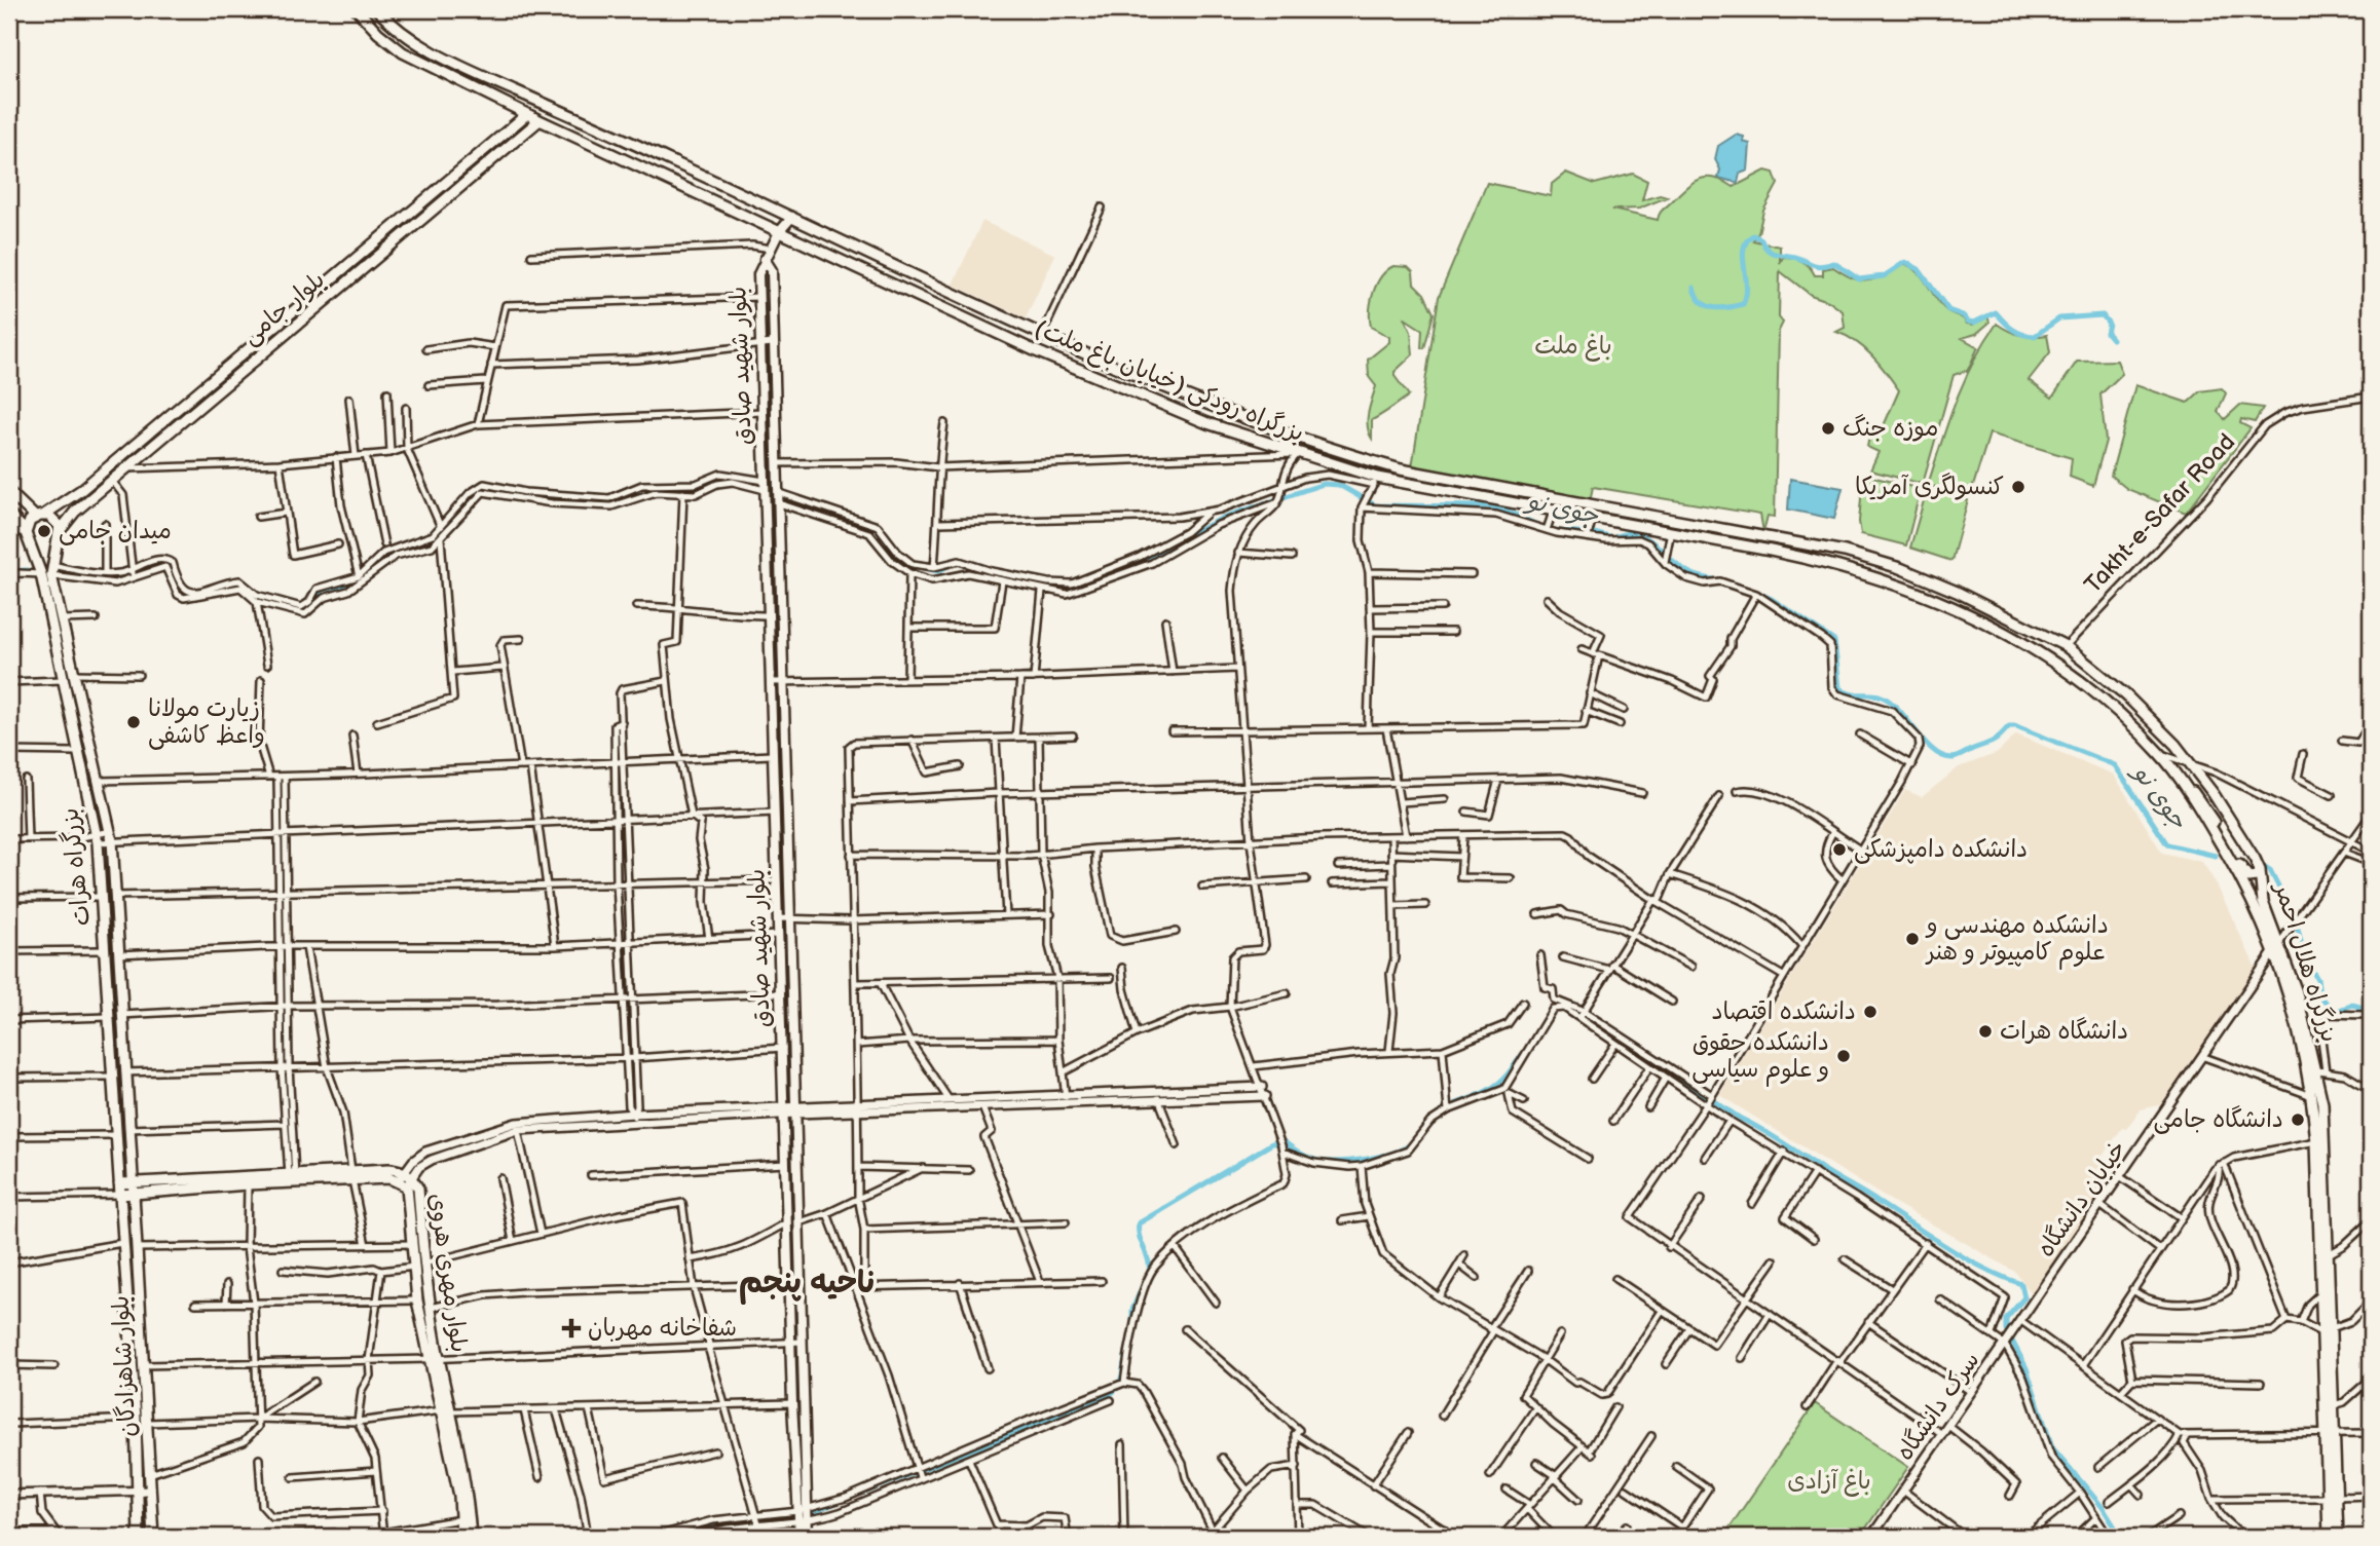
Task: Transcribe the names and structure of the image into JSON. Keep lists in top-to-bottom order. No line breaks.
{"streets":{"main road":["بلوار جامی","بلوار شهید صادق","بزرگراه رودکی (خیابان باغ ملت)","بزرگراه هرات","بزرگراه هلال احمر","بلوار مهری هروی","بلوار شاهزادگان"],"street":["Takht-e-Safar Road","خیابان دانشگاه","سرک دانشگاه"]},"crossings":[["بلوار جامی","بزرگراه رودکی (خیابان باغ ملت)"],["بلوار جامی","بزرگراه هرات"],["بزرگراه رودکی (خیابان باغ ملت)","Takht-e-Safar Road"],["بزرگراه رودکی (خیابان باغ ملت)","بزرگراه هلال احمر"],["Takht-e-Safar Road","بزرگراه هلال احمر"],["بزرگراه هرات","بلوار مهری هروی"],["بزرگراه هرات","بلوار شاهزادگان"],["بزرگراه هلال احمر","خیابان دانشگاه"],["خیابان دانشگاه","سرک دانشگاه"],["بلوار مهری هروی","بلوار شاهزادگان"]],"districts":["ناحیه پنجم"],"water":["جوی نو"],"parks":["باغ ملت","باغ آزادی"],"places":{"other":["موزه جنگ","کنسولگری آمریکا","میدان جامی","زیارت مولانا واعظ کاشفی","دانشکده دامپزشکی","دانشکده مهندسی و علوم کامپیوتر و هنر","دانشکده اقتصاد","دانشگاه هرات","دانشکده حقوق و علوم سیاسی","دانشگاه جامی"],"health":["شفاخانه مهربان"]}}
